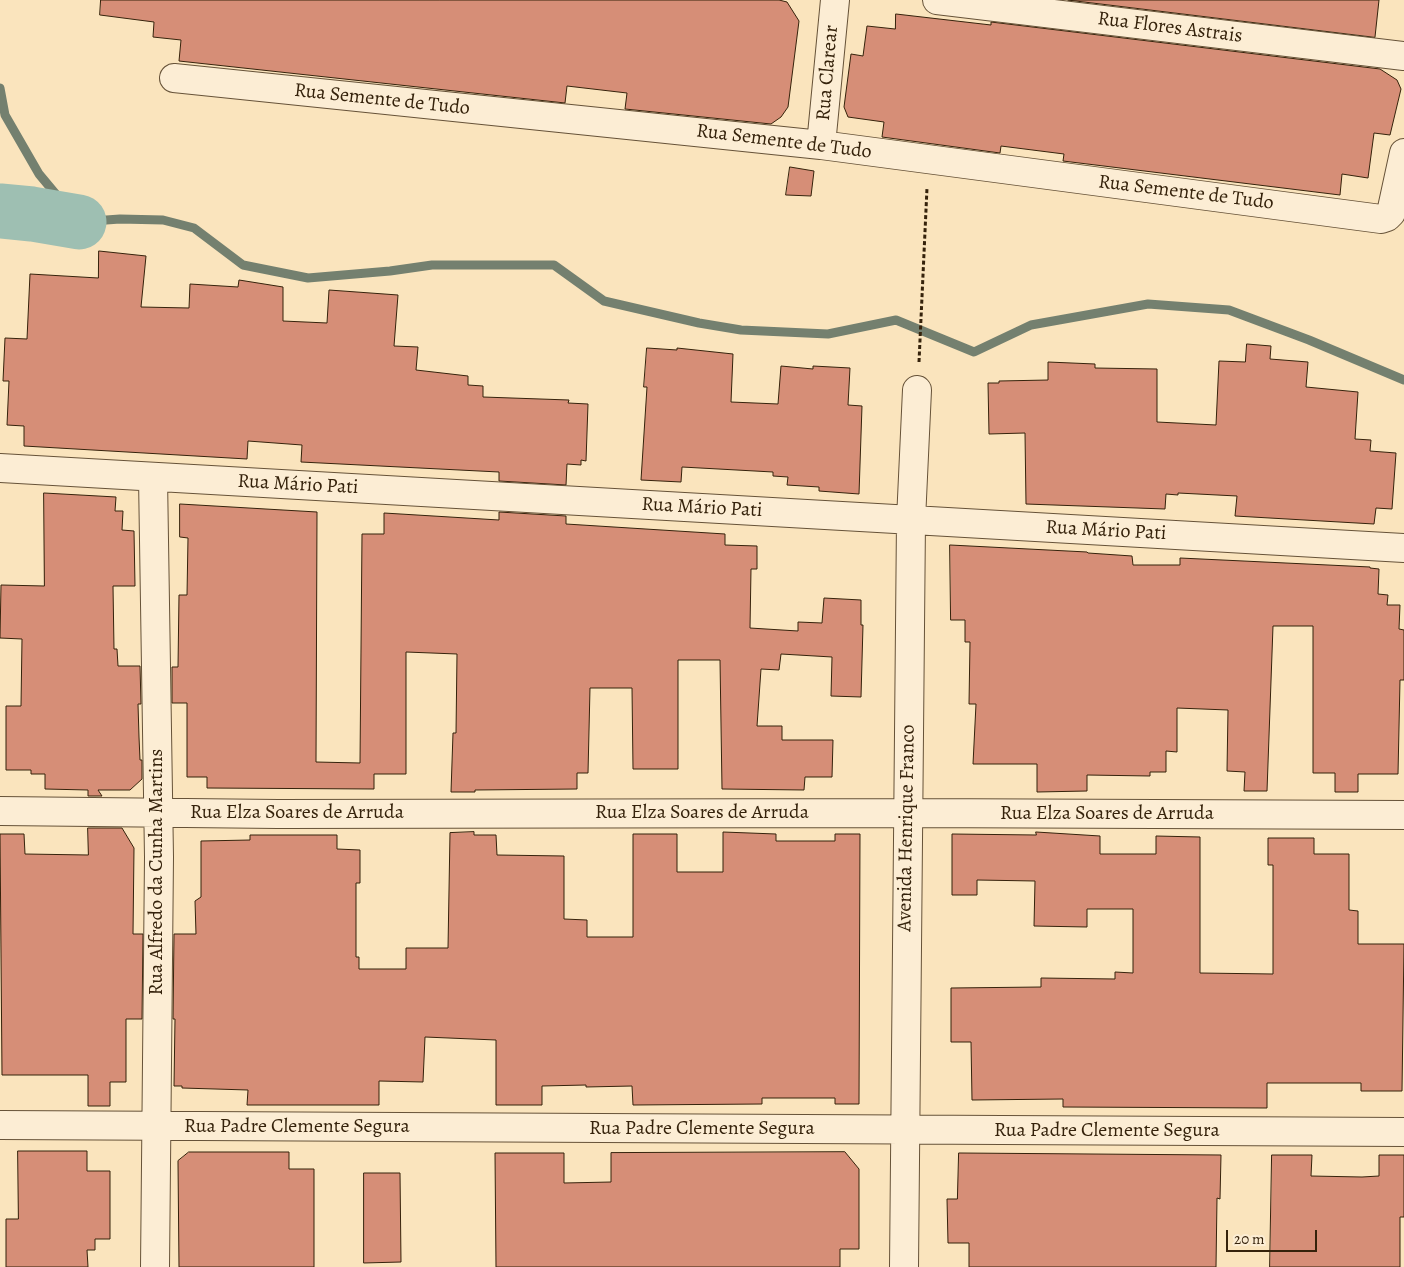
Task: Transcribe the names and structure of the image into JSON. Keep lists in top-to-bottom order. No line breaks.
{"streets":{"street":["Rua Flores Astrais","Rua Clarear","Rua Semente de Tudo","Rua Mário Pati","Rua Elza Soares de Arruda","Avenida Henrique Franco","Rua Alfredo da Cunha Martins","Rua Padre Clemente Segura"]},"crossings":[["Rua Clarear","Rua Semente de Tudo"],["Rua Mário Pati","Avenida Henrique Franco"],["Rua Mário Pati","Rua Alfredo da Cunha Martins"],["Rua Elza Soares de Arruda","Avenida Henrique Franco"],["Rua Elza Soares de Arruda","Rua Alfredo da Cunha Martins"],["Avenida Henrique Franco","Rua Padre Clemente Segura"],["Rua Alfredo da Cunha Martins","Rua Padre Clemente Segura"]],"scale_bar":"20 m"}
